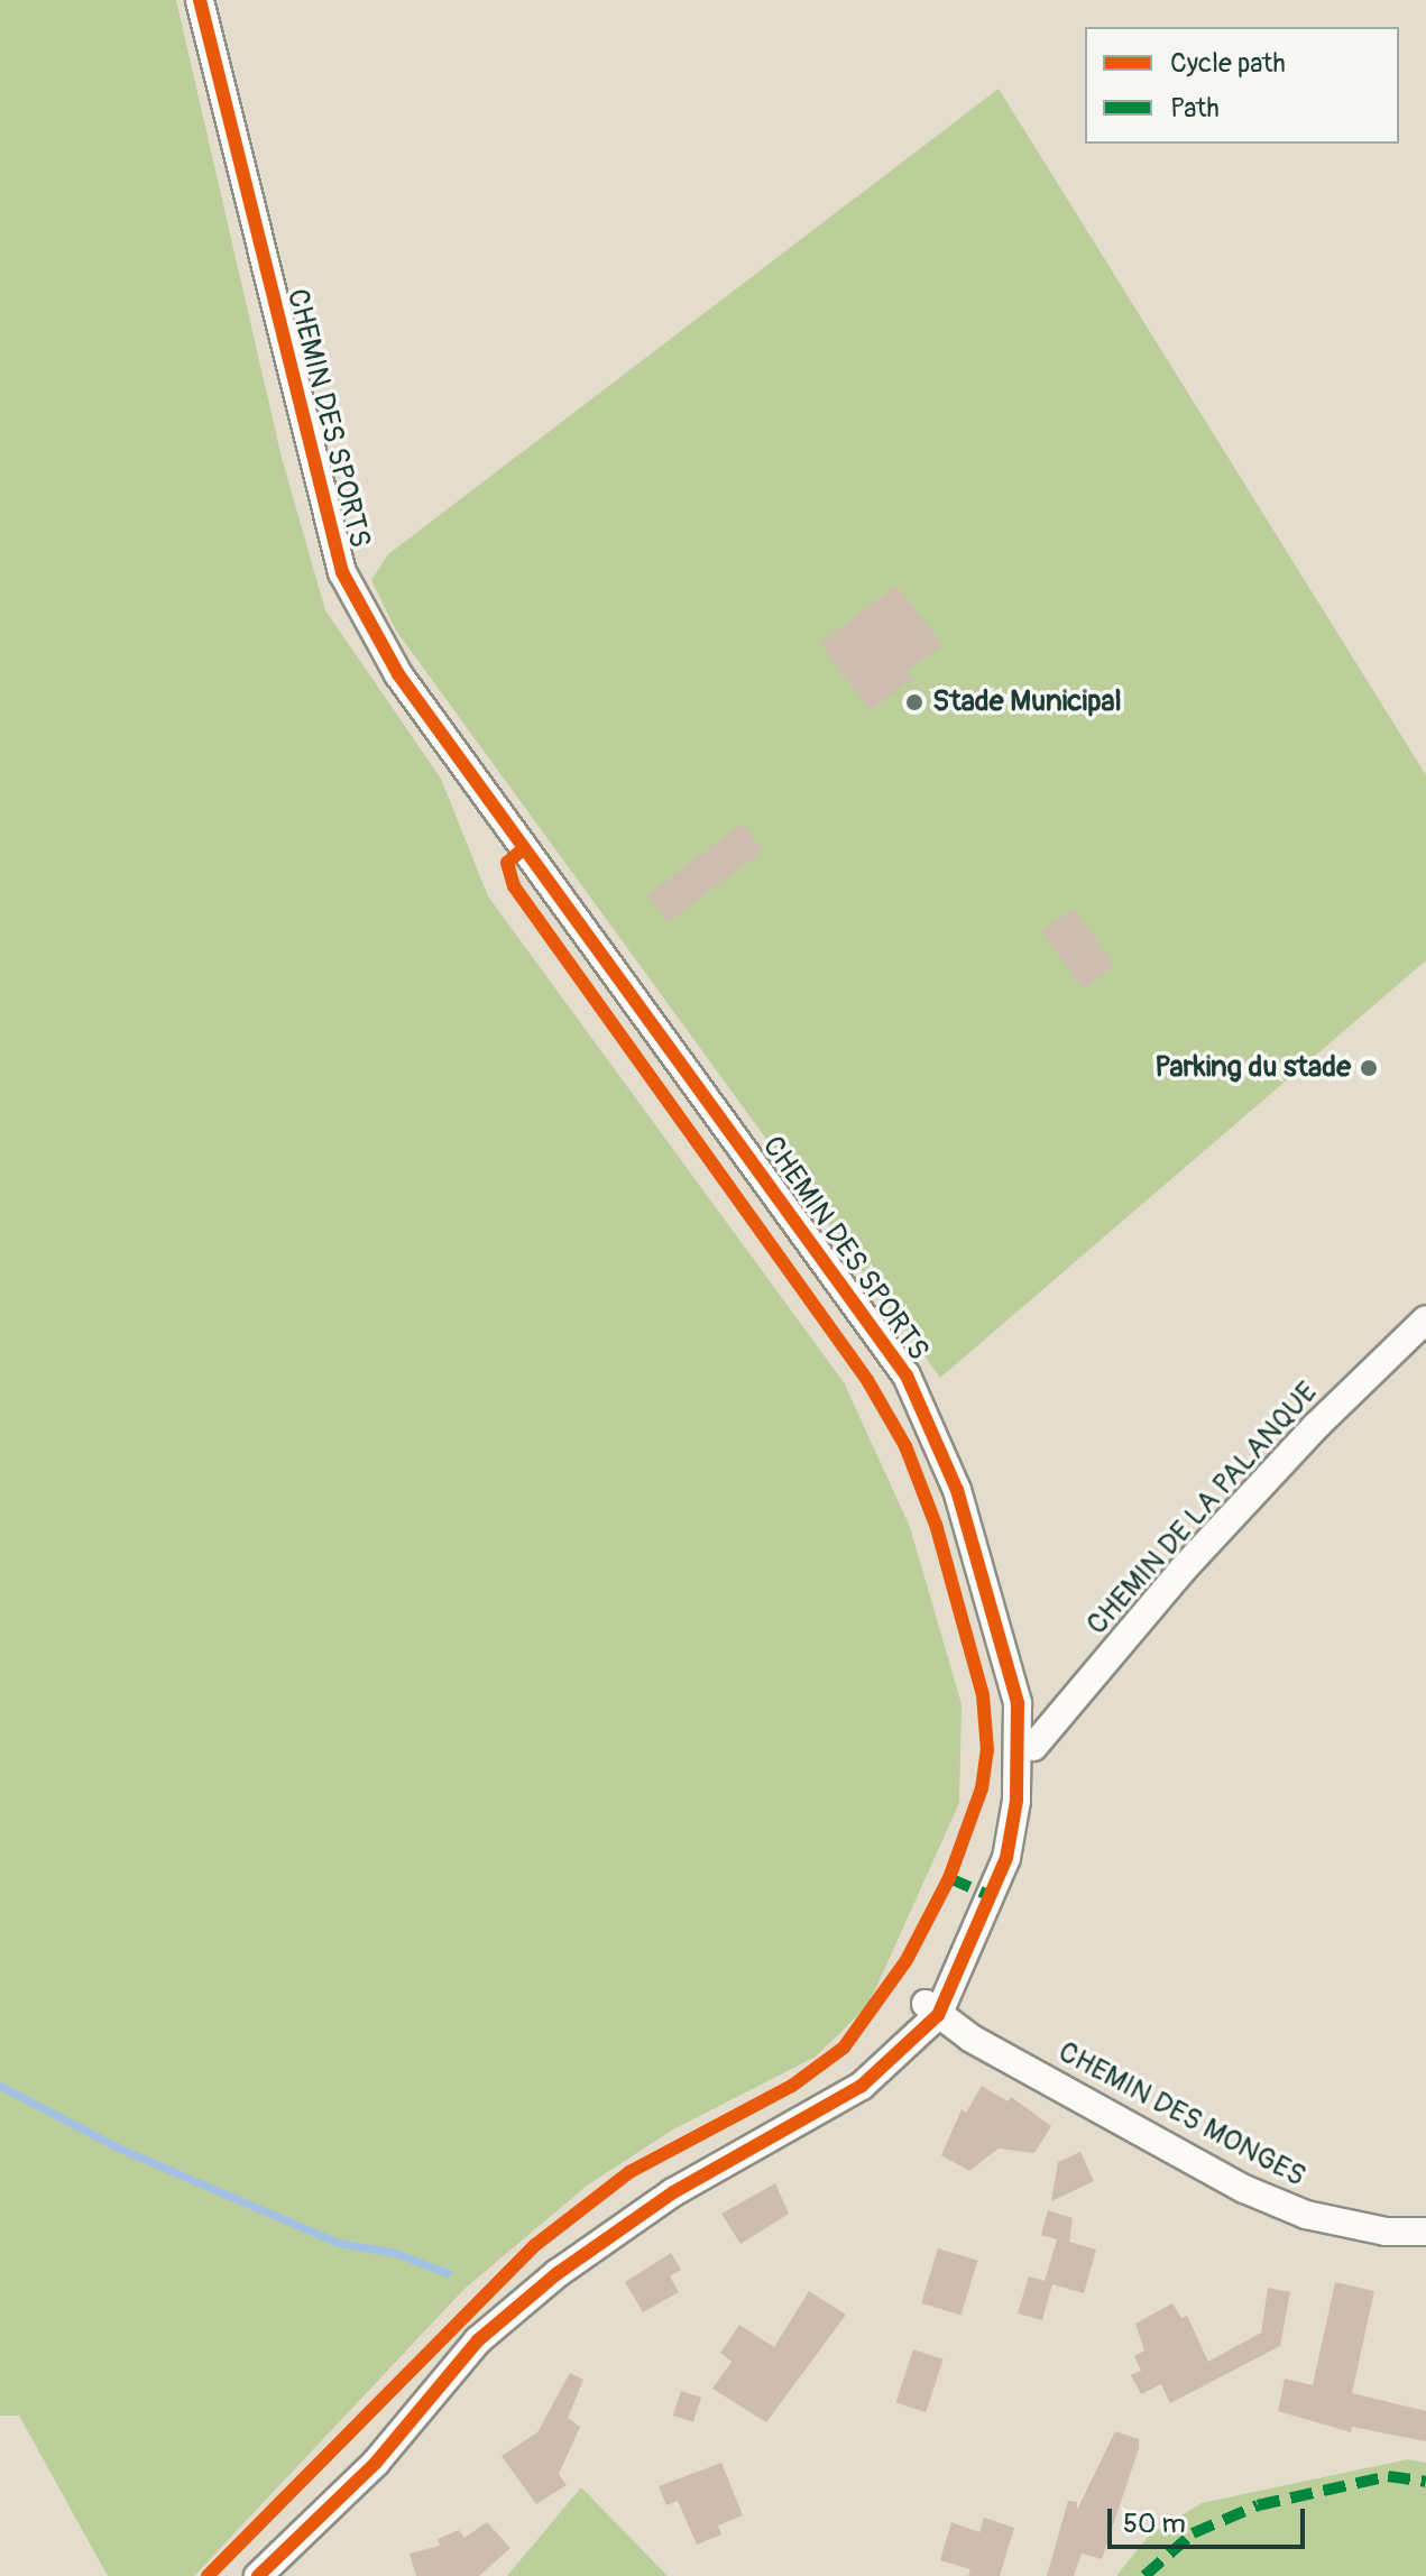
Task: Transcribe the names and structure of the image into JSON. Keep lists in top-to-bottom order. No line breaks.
{"streets":{"street":["CHEMIN DES SPORTS","CHEMIN DE LA PALANQUE","CHEMIN DES MONGES"]},"crossings":[["CHEMIN DES SPORTS","CHEMIN DES MONGES"]],"places":["Stade Municipal","Parking du stade"],"legend":["Cycle path","Path"],"scale_bar":"50 m"}
